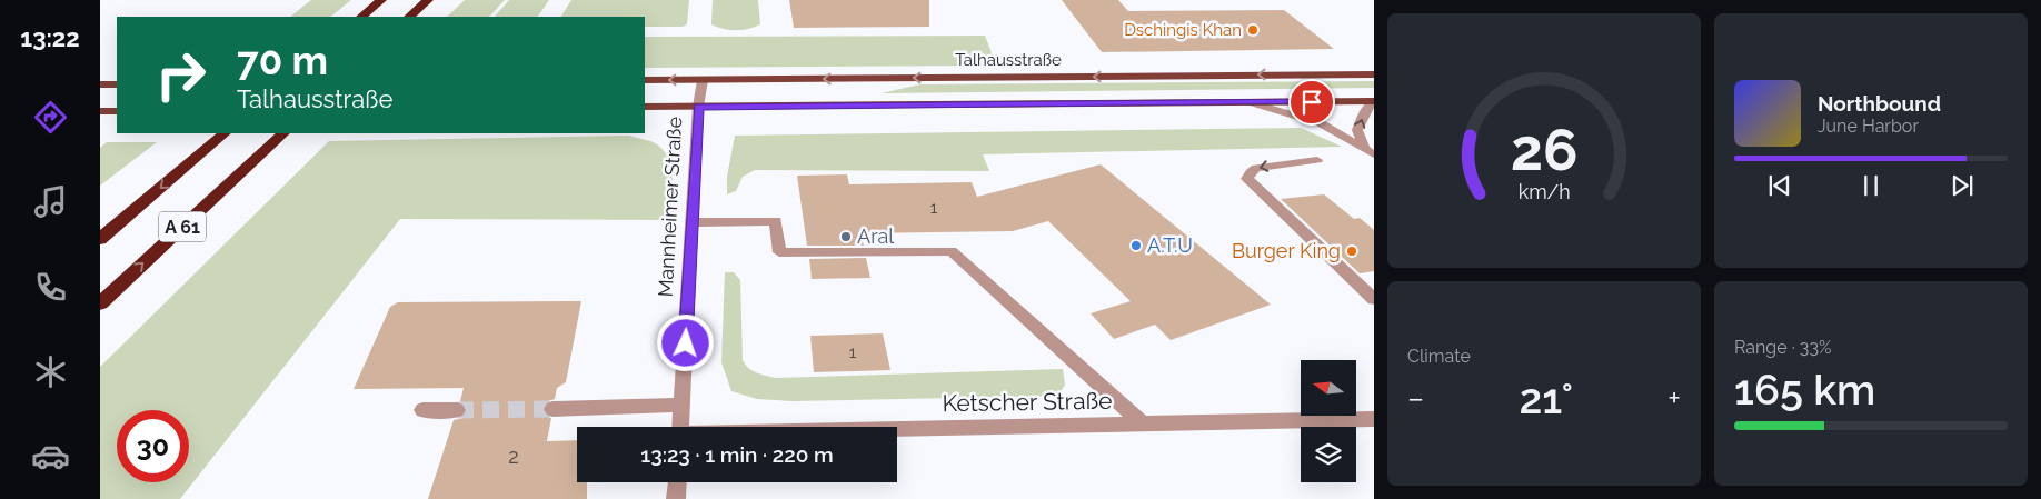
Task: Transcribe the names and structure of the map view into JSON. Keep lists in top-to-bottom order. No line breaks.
{"streets":{"highway":["A 61"],"main road":["Talhausstraße"],"street":["Mannheimer Straße","Ketscher Straße"]},"crossings":[["Talhausstraße","Mannheimer Straße"]],"places":["Dschingis Khan","Aral","A.T.U","Burger King"],"house_numbers":["1","1","2"],"north":"left","page":{"tabs":"13:22","turn":["70 m","Talhausstraße"],"song":["Northbound","June Harbor"],"tile":["Climate",["Range · 33%","165 km"]],"heat":["−","21°","+"],"limit":"30","trip":"13:23 · 1 min · 220 m","gauge":["26","km/h"]}}
